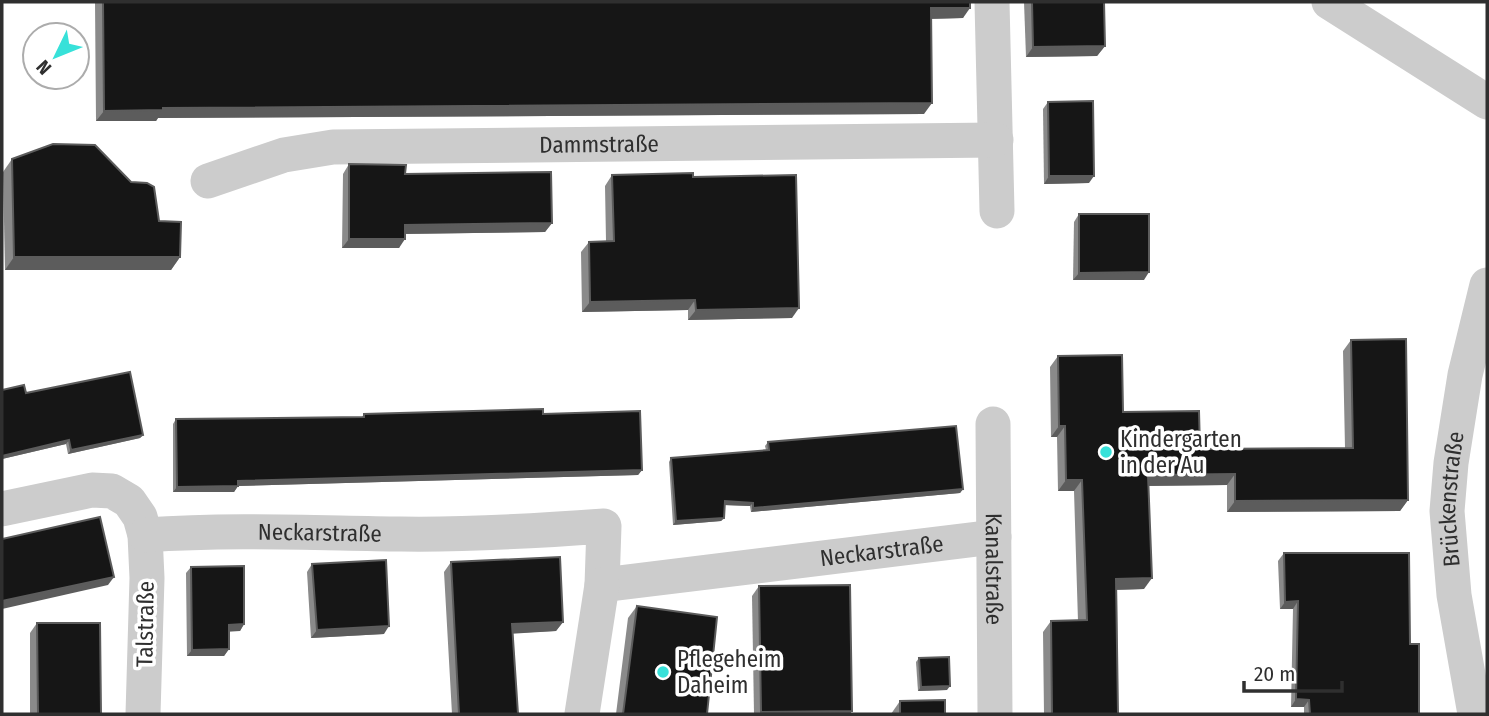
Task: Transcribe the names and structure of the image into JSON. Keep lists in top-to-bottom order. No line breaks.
{"streets":{"street":["Dammstraße","Brückenstraße","Neckarstraße","Kanalstraße","Talstraße"]},"crossings":[["Neckarstraße","Kanalstraße"],["Neckarstraße","Talstraße"]],"places":["Kindergarten in der Au","Pflegeheim Daheim"],"scale_bar":"20 m","north":"bottom left"}
